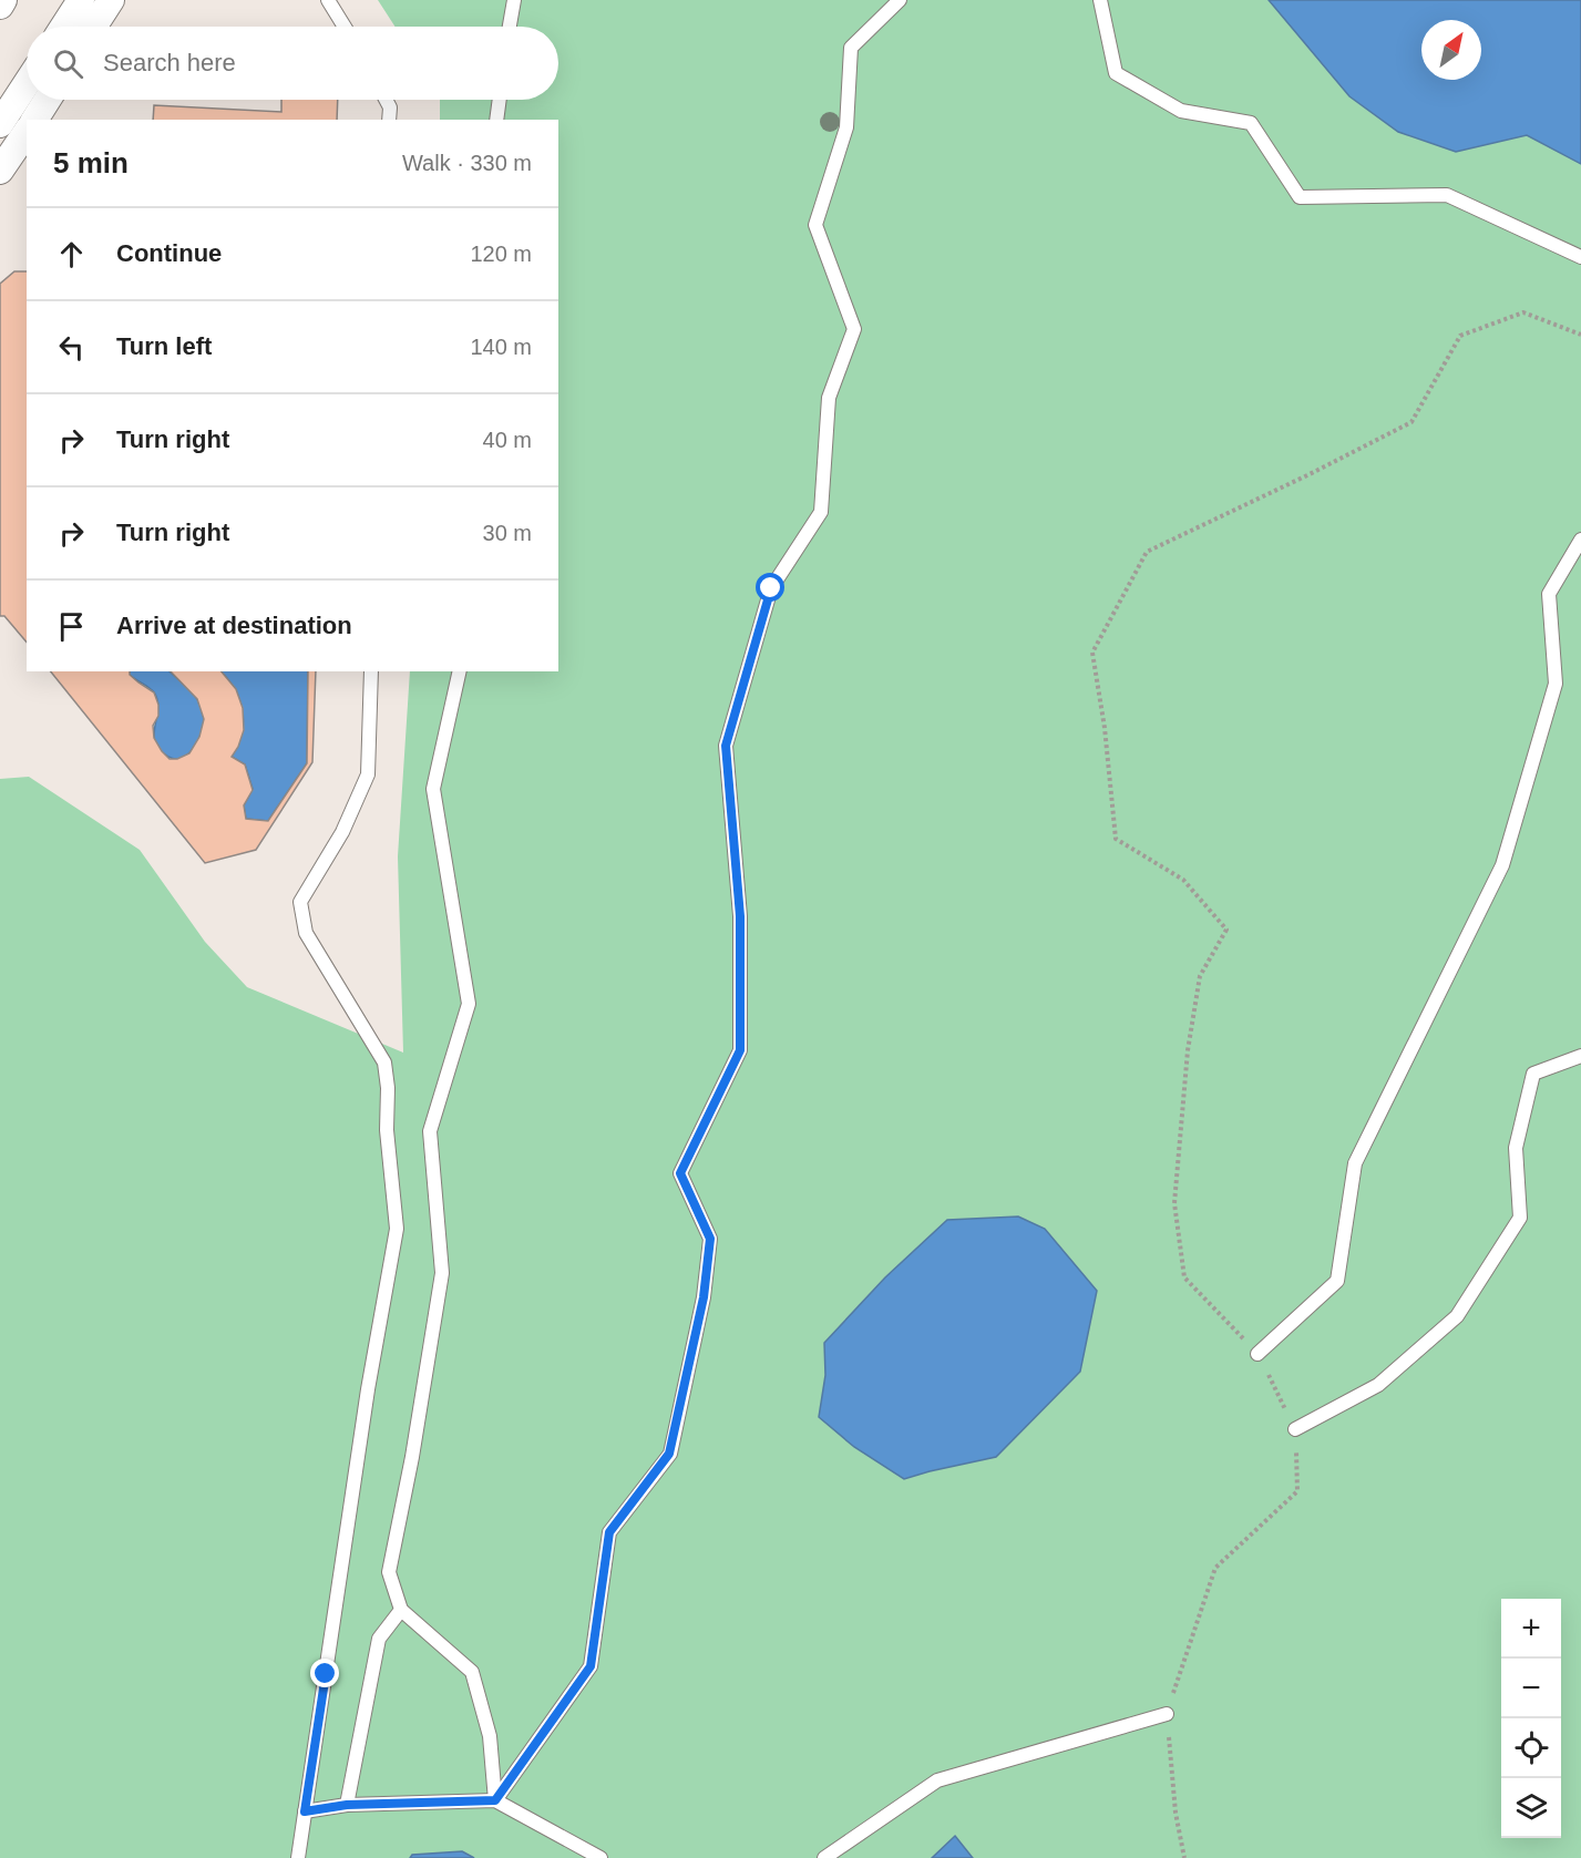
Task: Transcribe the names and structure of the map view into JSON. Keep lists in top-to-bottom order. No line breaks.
{"north":"top right","page":{"search":"Search here","heading":["5 min","Walk · 330 m"],"list":[["Continue","120 m"],["Turn left","140 m"],["Turn right","40 m"],["Turn right","30 m"],"Arrive at destination"],"map_buttons":["+","−"]}}
